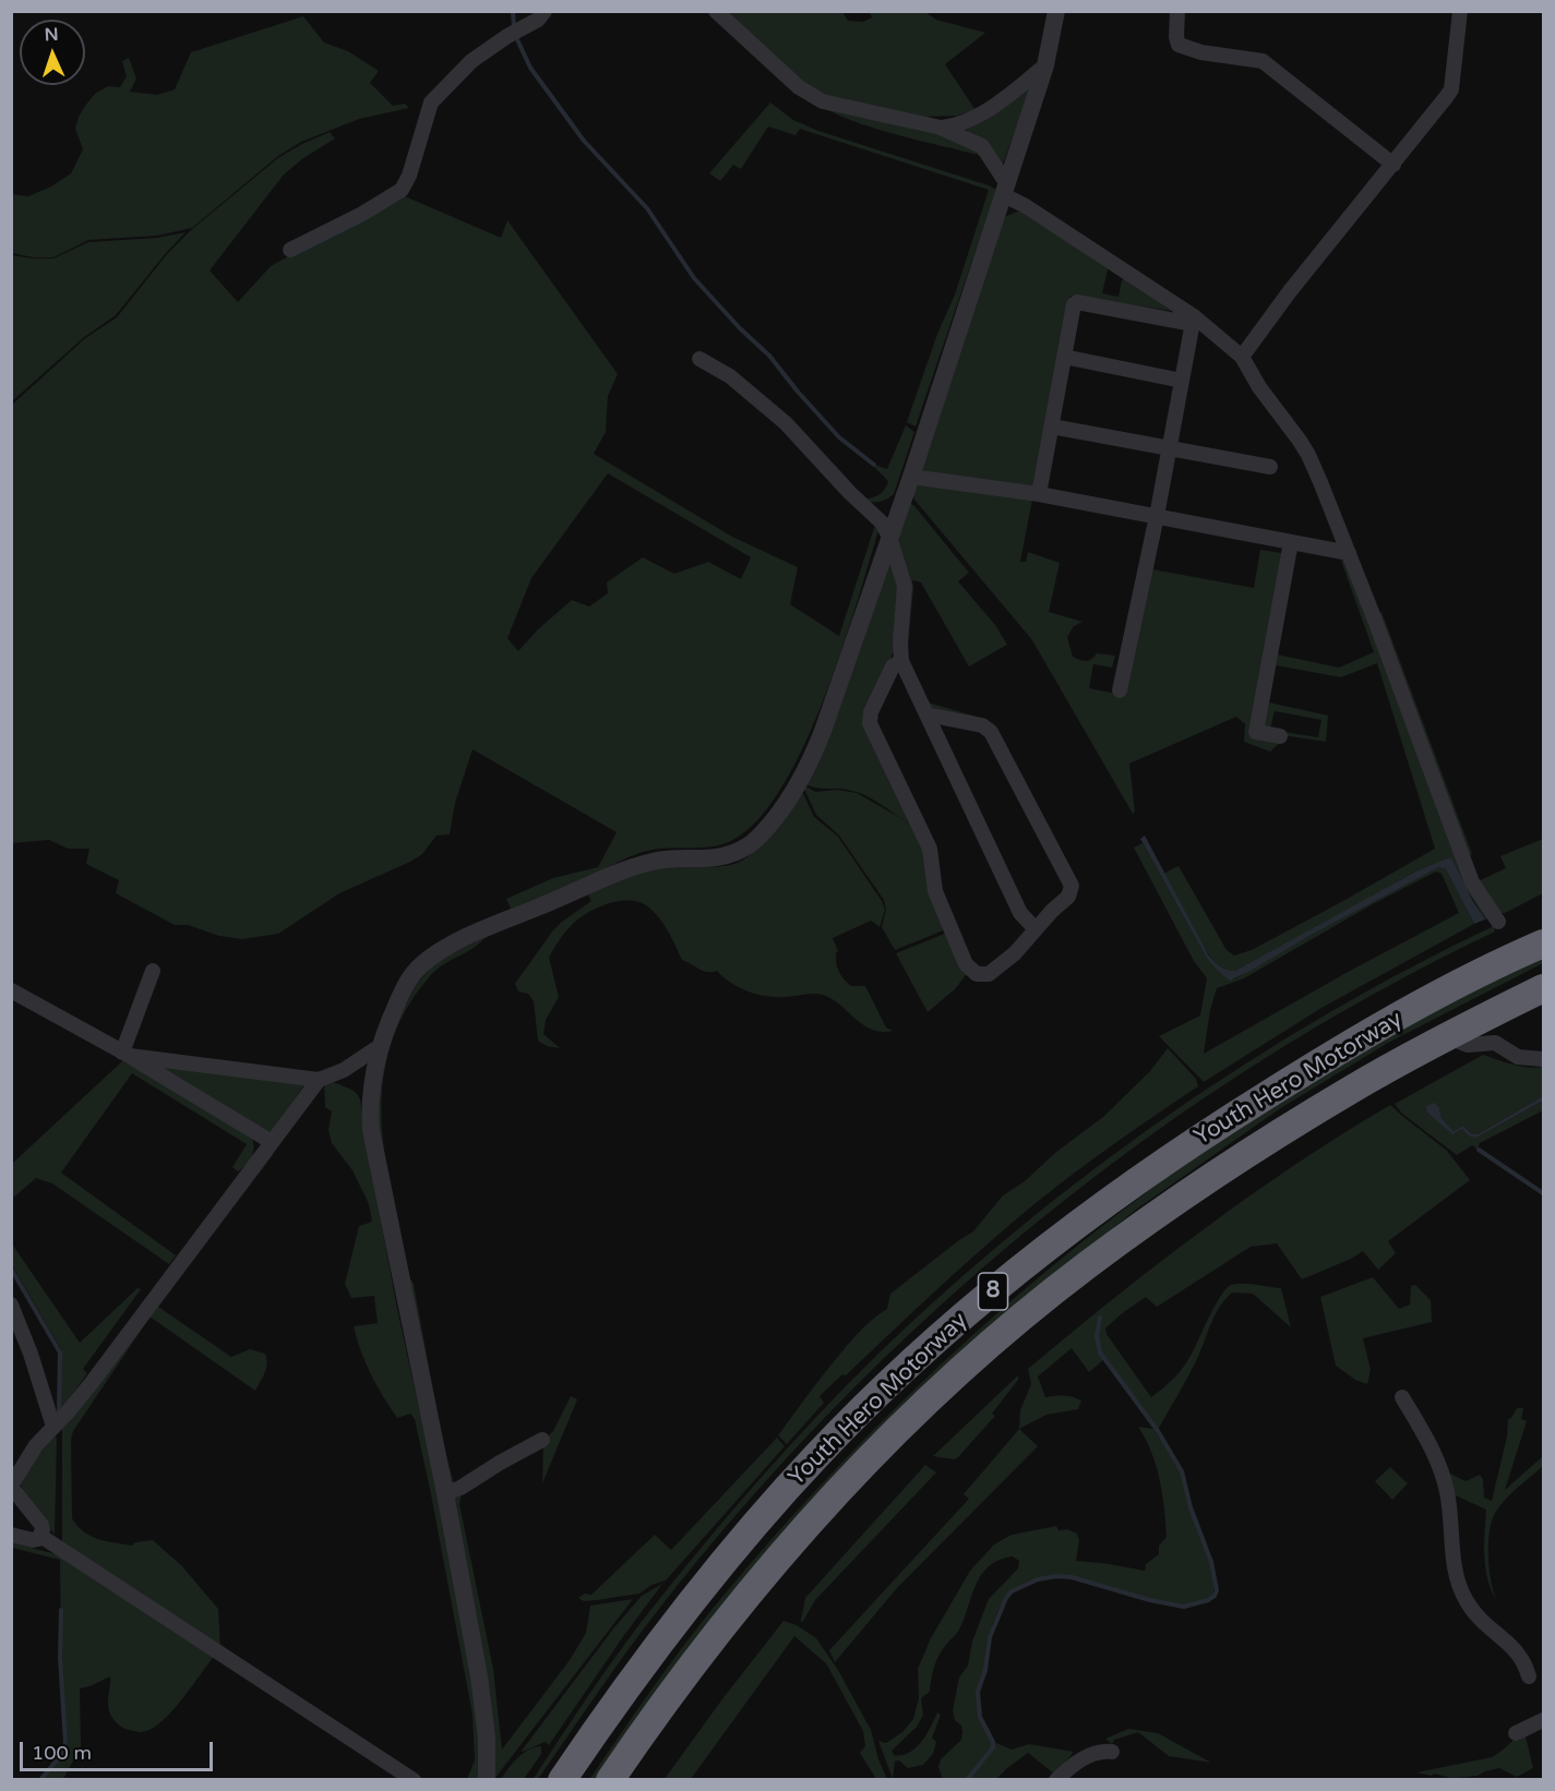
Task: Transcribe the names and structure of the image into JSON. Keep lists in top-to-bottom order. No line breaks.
{"streets":{"highway":["Youth Hero Motorway","8"]},"scale_bar":"100 m","north":"top"}
